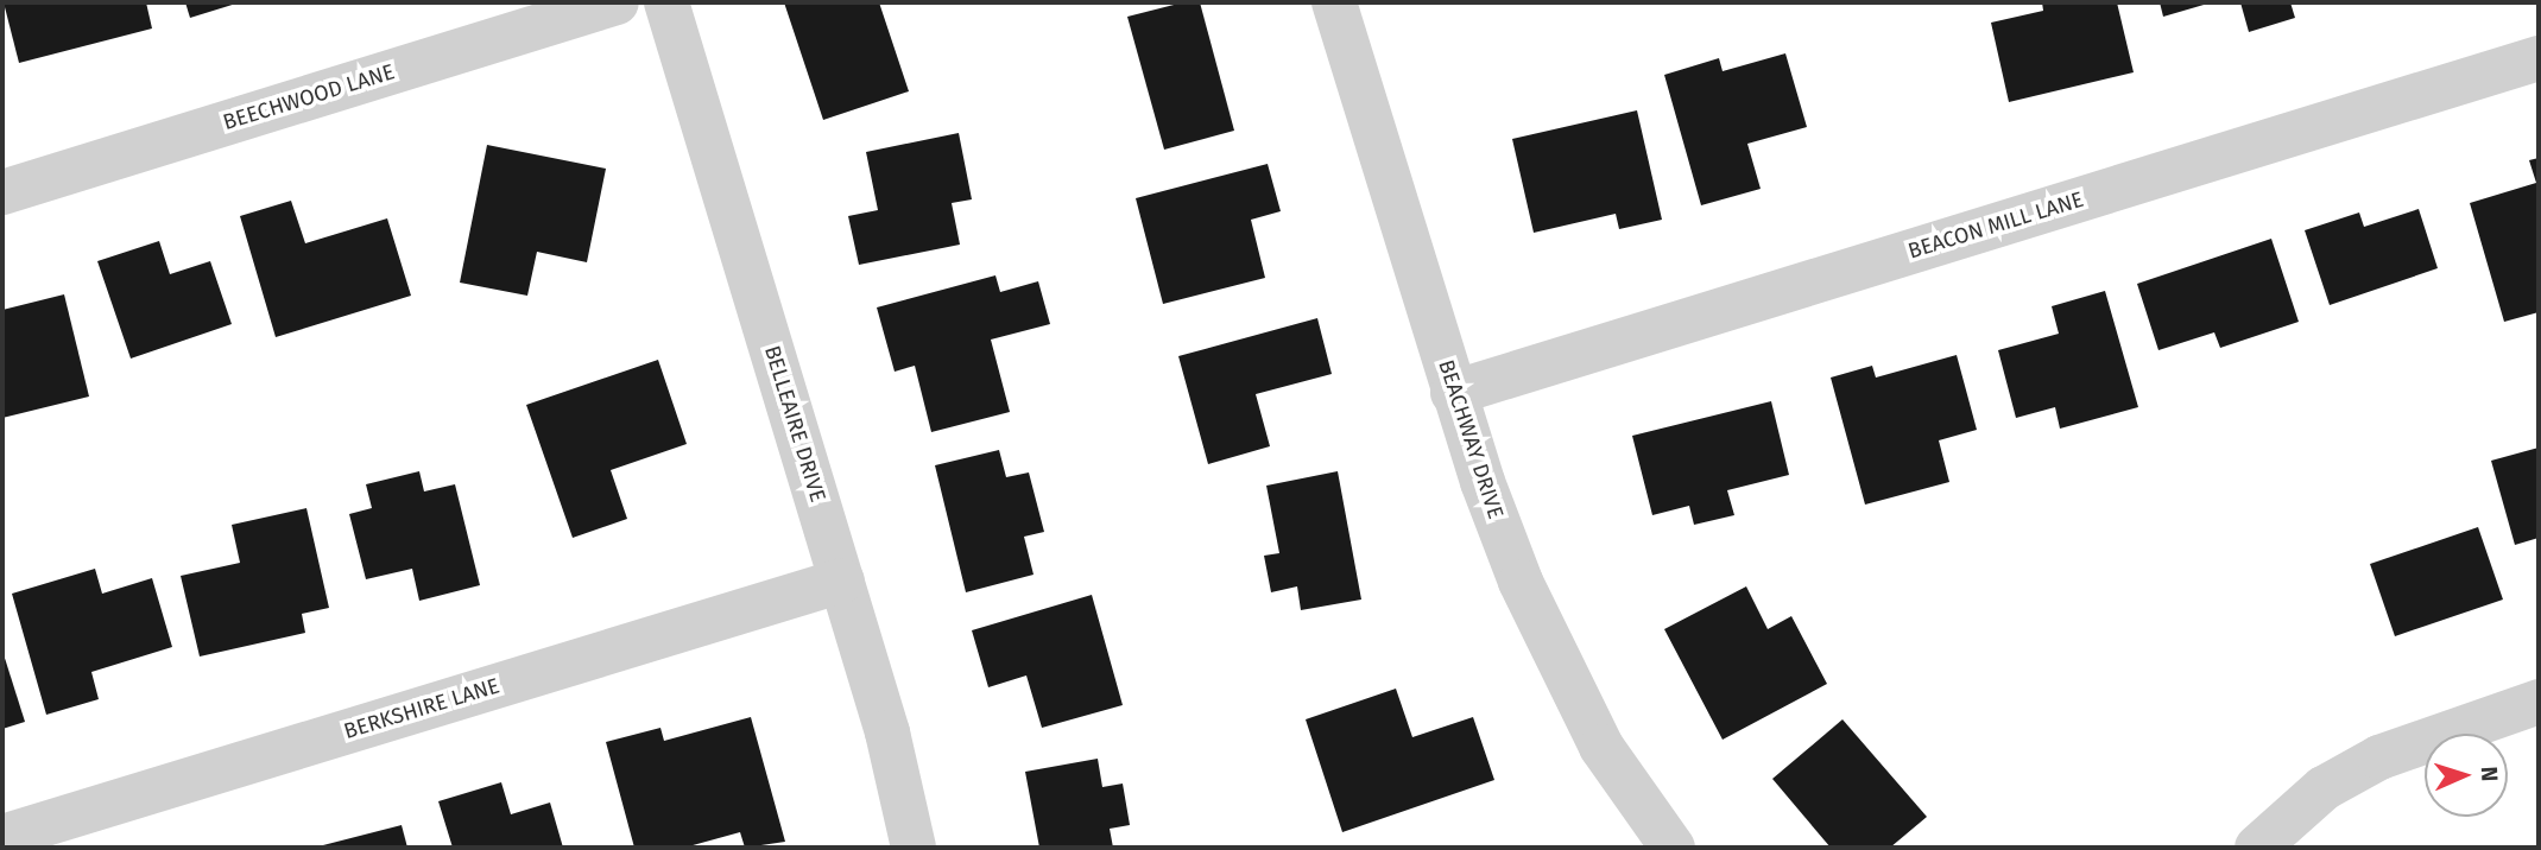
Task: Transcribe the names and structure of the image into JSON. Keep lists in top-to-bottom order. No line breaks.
{"streets":{"street":["BEECHWOOD LANE","BEACON MILL LANE","BELLEAIRE DRIVE","BEACHWAY DRIVE","BERKSHIRE LANE"]},"crossings":[["BEACON MILL LANE","BEACHWAY DRIVE"],["BELLEAIRE DRIVE","BERKSHIRE LANE"]],"north":"right"}
